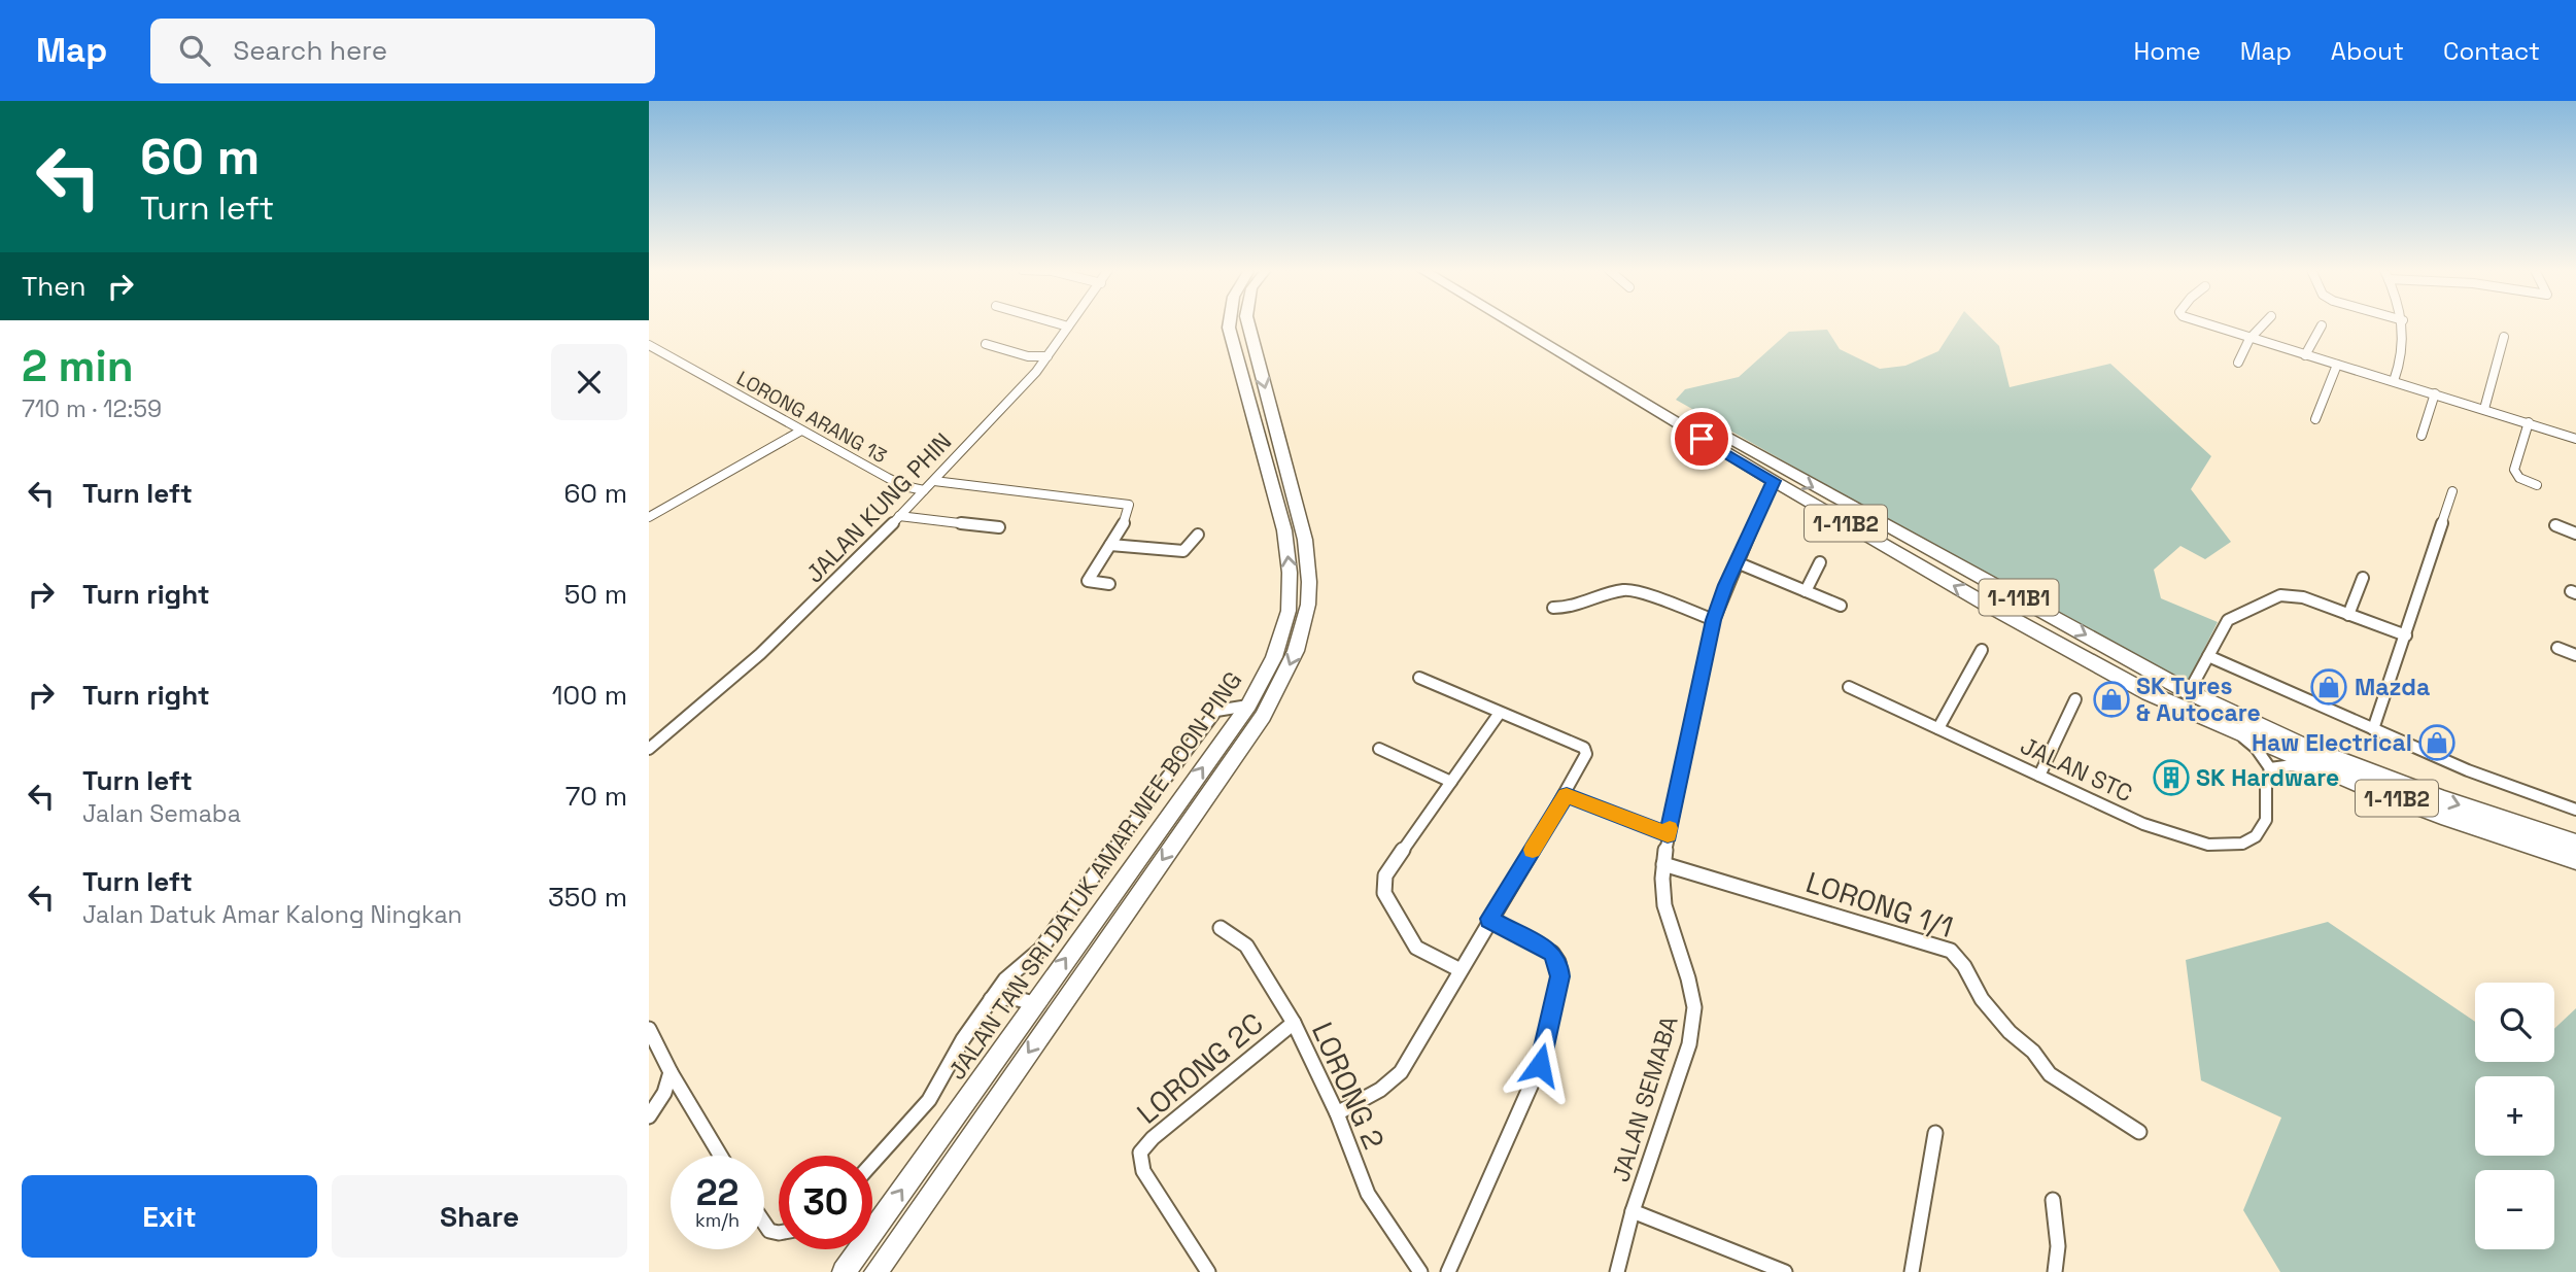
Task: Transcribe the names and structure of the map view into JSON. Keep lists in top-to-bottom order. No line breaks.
{"streets":{"highway":["1-11B2","1-11B1"],"main road":["JALAN TAN SRI DATUK AMAR WEE BOON PING"],"street":["LORONG ARANG 13","JALAN KUNG PHIN","JALAN STC","LORONG 1/1","LORONG 2C","LORONG 2","JALAN SEMABA"]},"crossings":[["LORONG ARANG 13","JALAN KUNG PHIN"],["1-11B2","JALAN SEMABA"],["LORONG 1/1","JALAN SEMABA"],["LORONG 2C","LORONG 2"]],"places":{"shop":["Mazda","SK Tyres & Autocare","Haw Electrical"],"building":["SK Hardware"]},"page":{"header":"Map","search":"Search here","nav":["Home","Map","About","Contact"],"turn":["60 m","Turn left"],"then":"Then","heading":["2 min","710 m · 12:59"],"list":[{"name":"Turn left","value":"60 m"},{"name":"Turn right","value":"50 m"},{"name":"Turn right","value":"100 m"},{"name":"Turn left","note":"Jalan Semaba","value":"70 m"},{"name":"Turn left","note":"Jalan Datuk Amar Kalong Ningkan","value":"350 m"}],"map_buttons":["+","−"],"speed":"22 km/h","limit":"30","buttons":["Exit","Share"]}}
